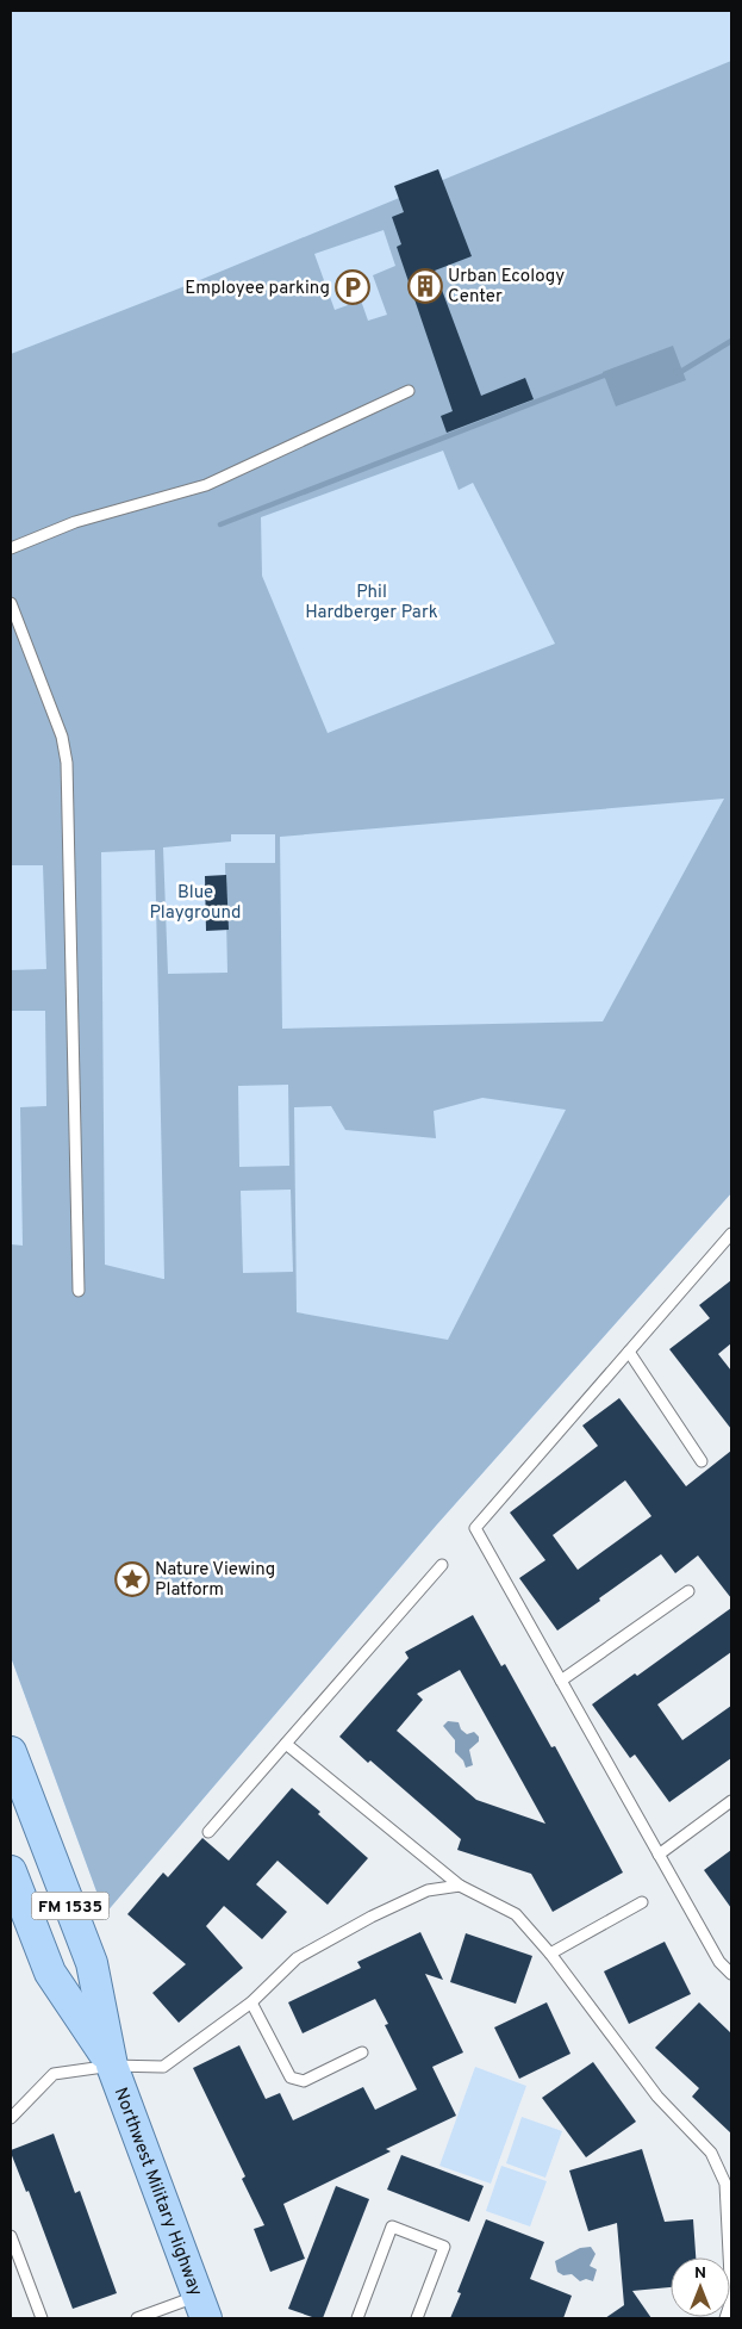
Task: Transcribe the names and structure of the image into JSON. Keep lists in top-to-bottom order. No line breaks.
{"streets":{"main road":["FM 1535","Northwest Military Highway"]},"parks":["Phil Hardberger Park","Blue Playground"],"places":{"building":["Urban Ecology Center"],"parking":["Employee parking"],"place":["Nature Viewing Platform"]},"north":"top"}
